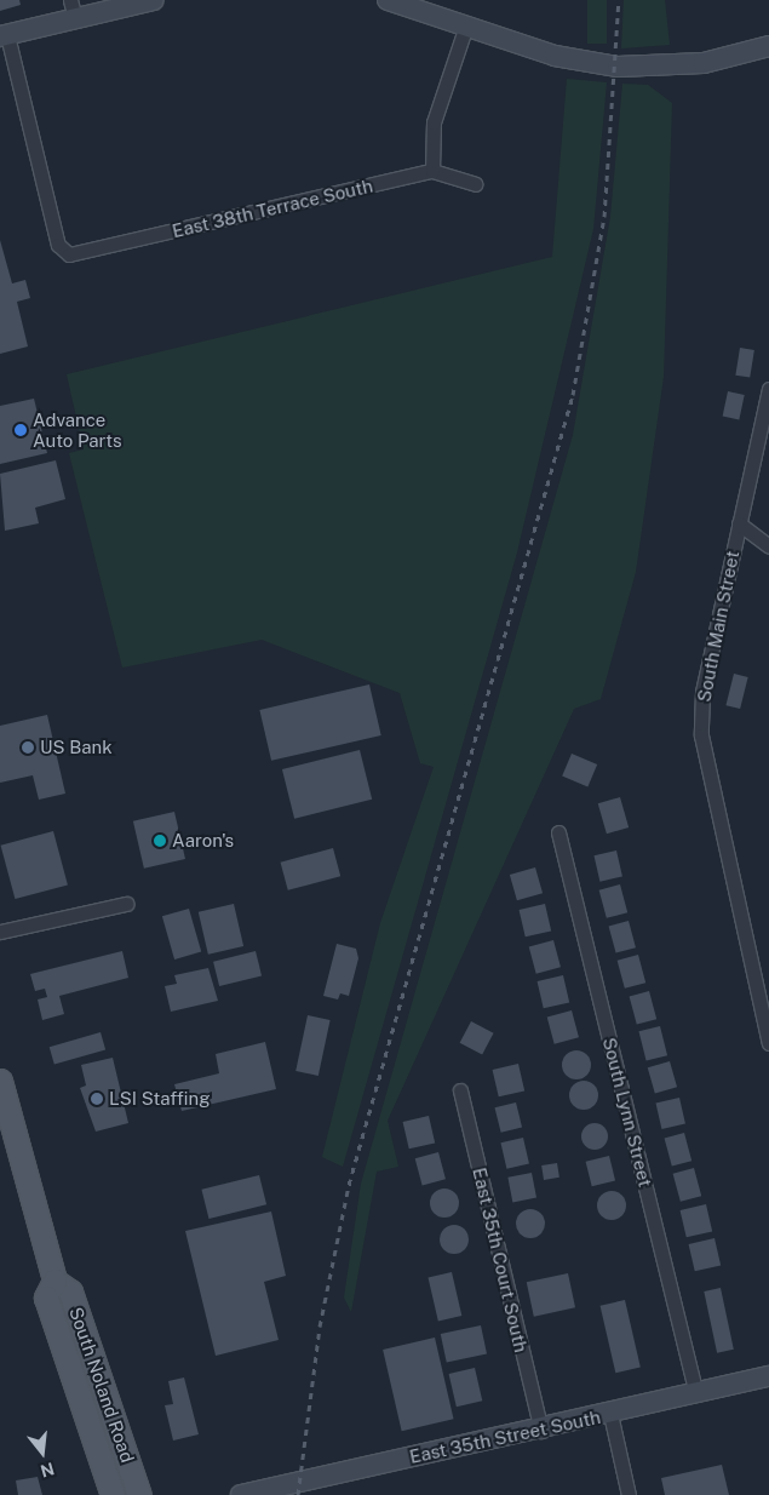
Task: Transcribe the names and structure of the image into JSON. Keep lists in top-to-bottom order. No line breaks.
{"streets":{"main road":["South Noland Road","East 35th Street South"],"street":["East 38th Terrace South","South Main Street","South Lynn Street","East 35th Court South"]},"crossings":[["South Lynn Street","East 35th Street South"],["East 35th Court South","East 35th Street South"]],"places":["Advance Auto Parts","US Bank","Aaron's","LSI Staffing"],"north":"bottom"}
